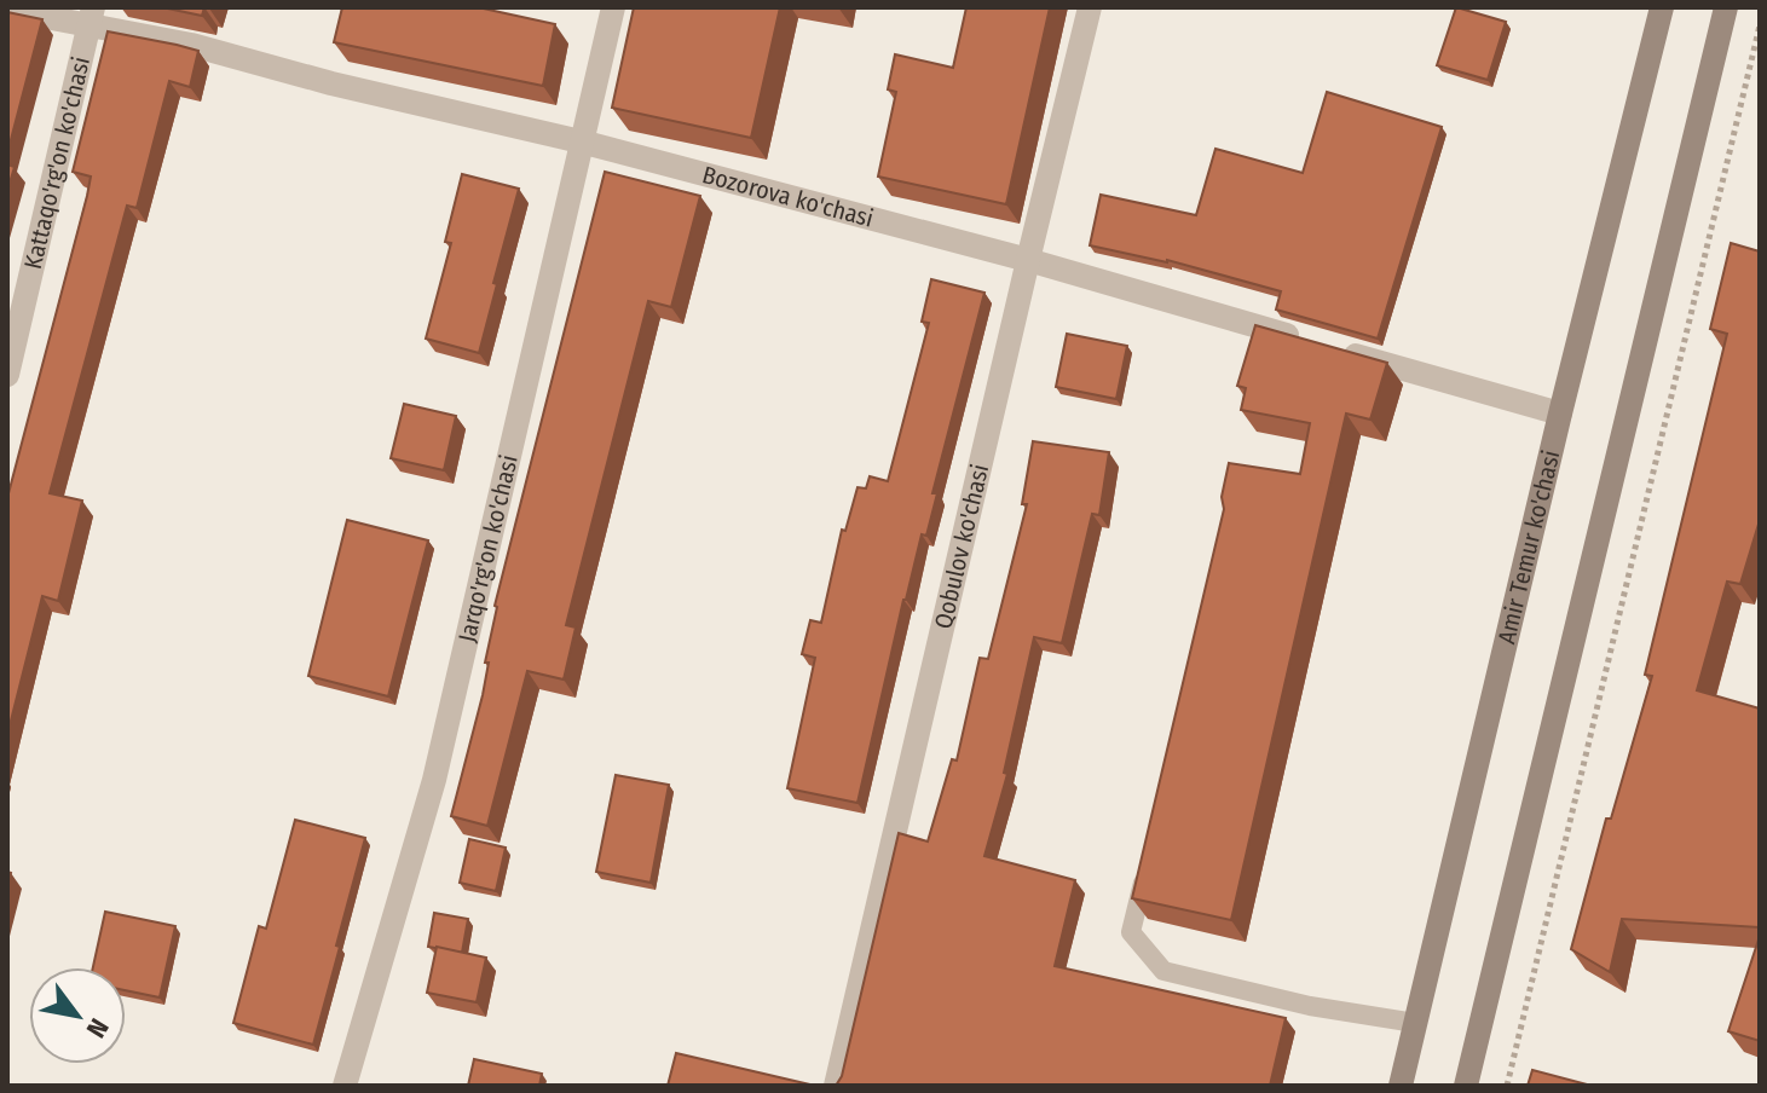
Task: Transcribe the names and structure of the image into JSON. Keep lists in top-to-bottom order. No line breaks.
{"streets":{"main road":["Amir Temur ko'chasi"],"street":["Kattaqo'rg'on ko'chasi","Bozorova ko'chasi","Qobulov ko'chasi","Jarqo'rg'on ko'chasi"]},"crossings":[["Kattaqo'rg'on ko'chasi","Bozorova ko'chasi"],["Bozorova ko'chasi","Qobulov ko'chasi"],["Bozorova ko'chasi","Jarqo'rg'on ko'chasi"]],"north":"bottom right"}
